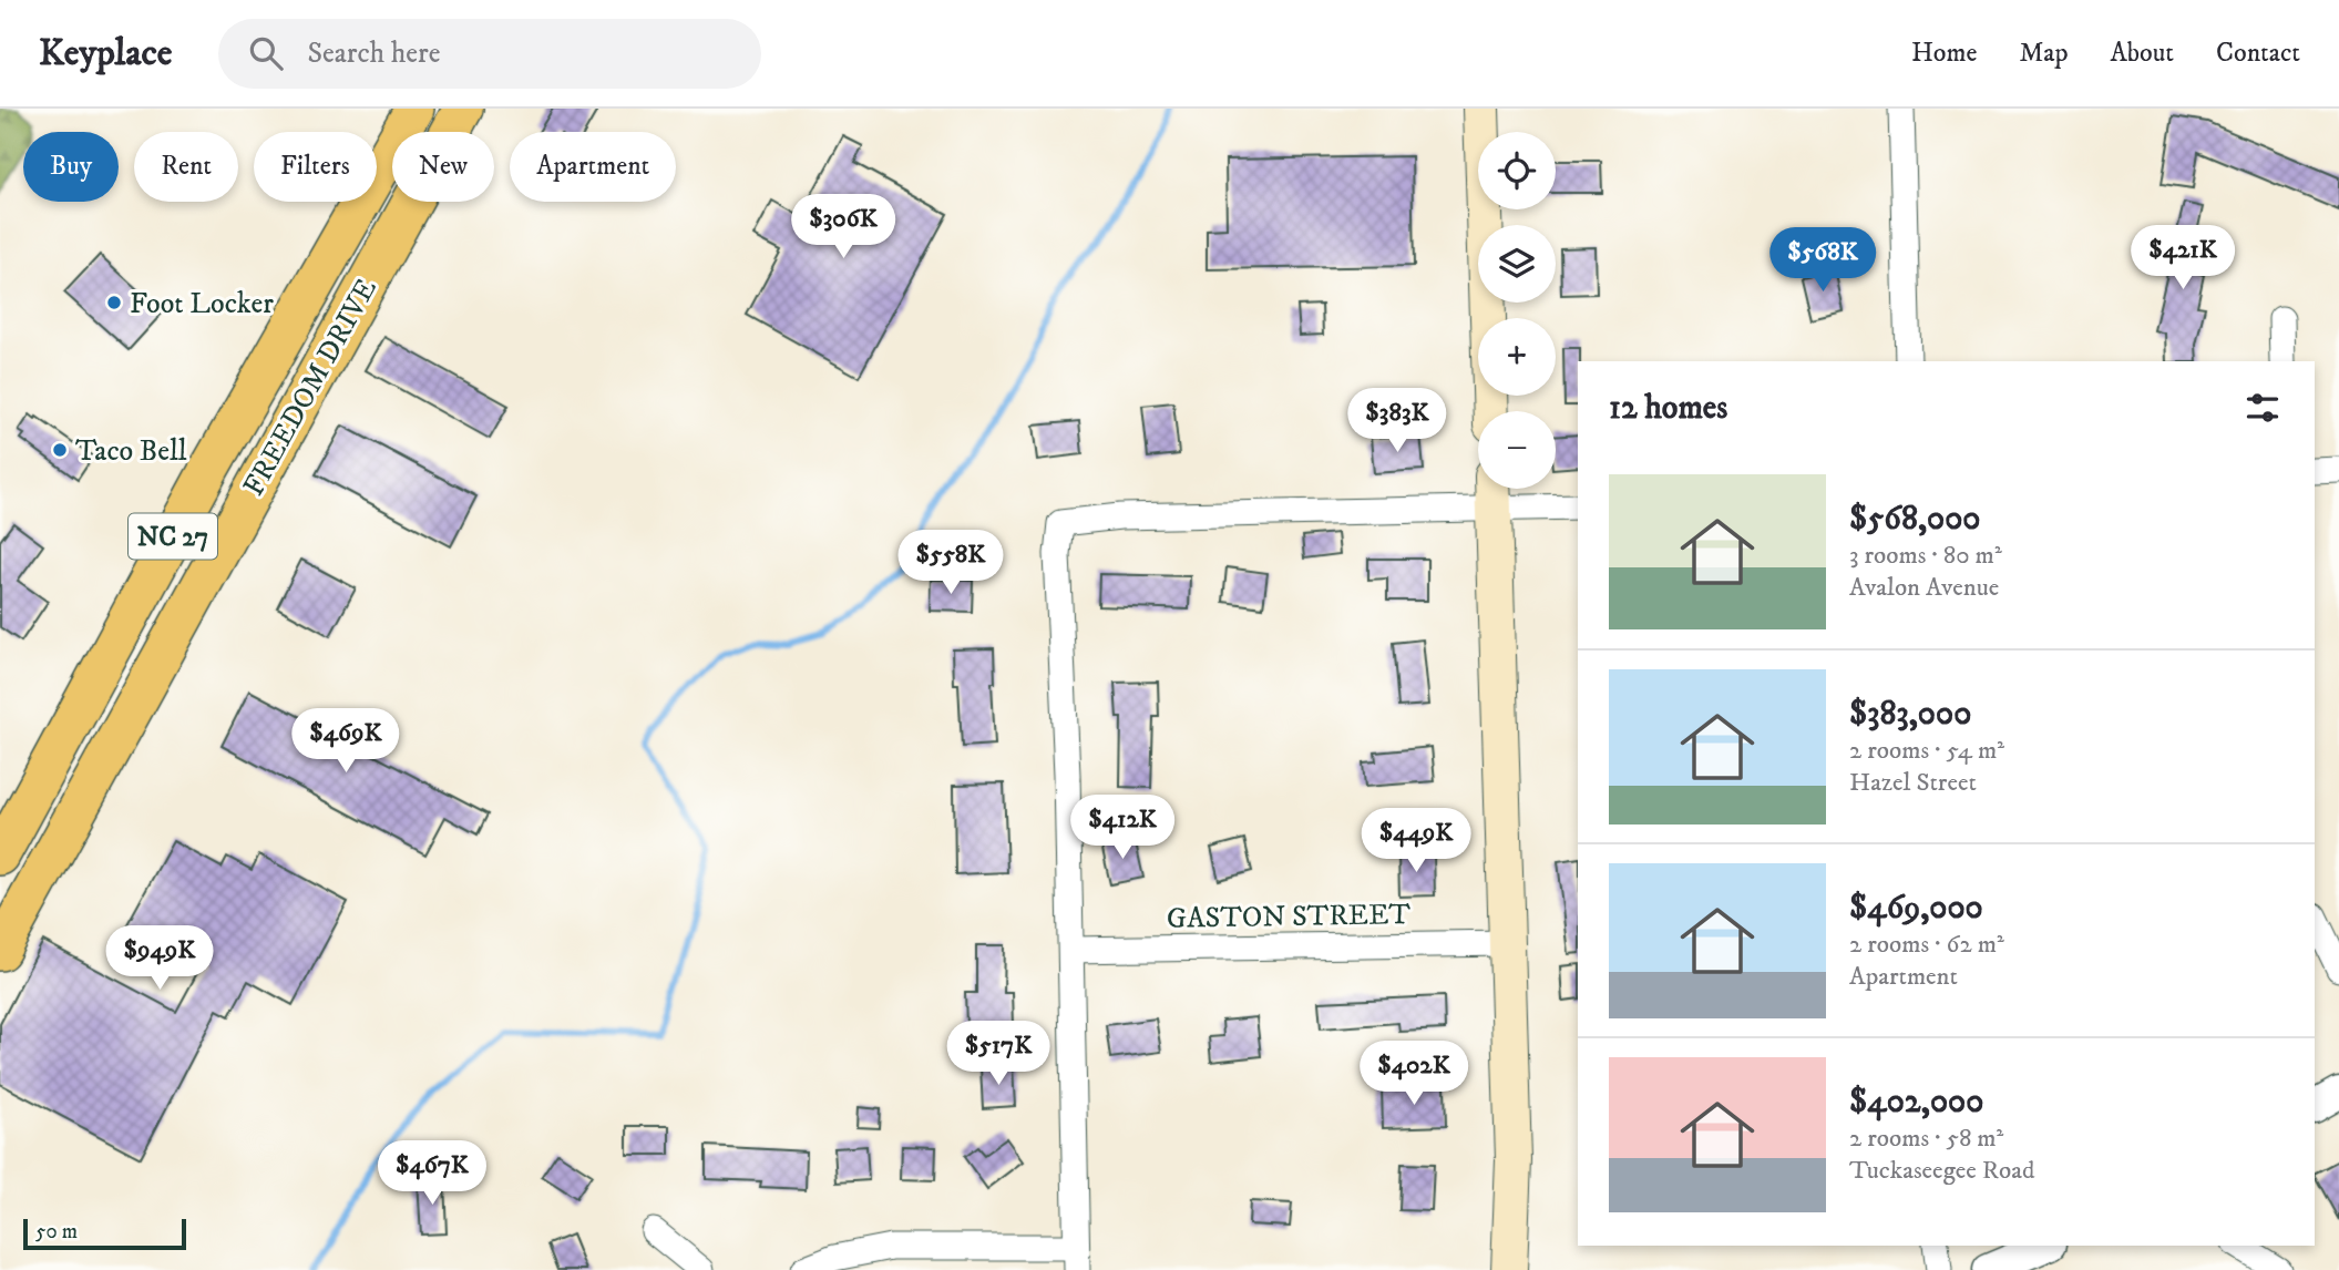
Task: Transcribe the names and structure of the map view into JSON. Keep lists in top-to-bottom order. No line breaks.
{"streets":{"main road":["FREEDOM DRIVE","NC 27"],"street":["GASTON STREET"]},"places":["Foot Locker","Taco Bell"],"scale_bar":"50 m","page":{"header":"Keyplace","search":"Search here","nav":["Home","Map","About","Contact"],"map_buttons":["+","−"],"chip":["Buy","Rent","Filters","New","Apartment"],"price":["$306K","$421K","$568K","$383K","$558K","$469K","$412K","$449K","$949K","$517K","$402K","$467K"],"heading":"12 homes","list":[{"name":"$568,000","note":"3 rooms · 80 m² · Avalon Avenue"},{"name":"$383,000","note":"2 rooms · 54 m² · Hazel Street"},{"name":"$469,000","note":"2 rooms · 62 m² · Apartment"},{"name":"$402,000","note":"2 rooms · 58 m² · Tuckaseegee Road"}],"scale":"50 m"}}
